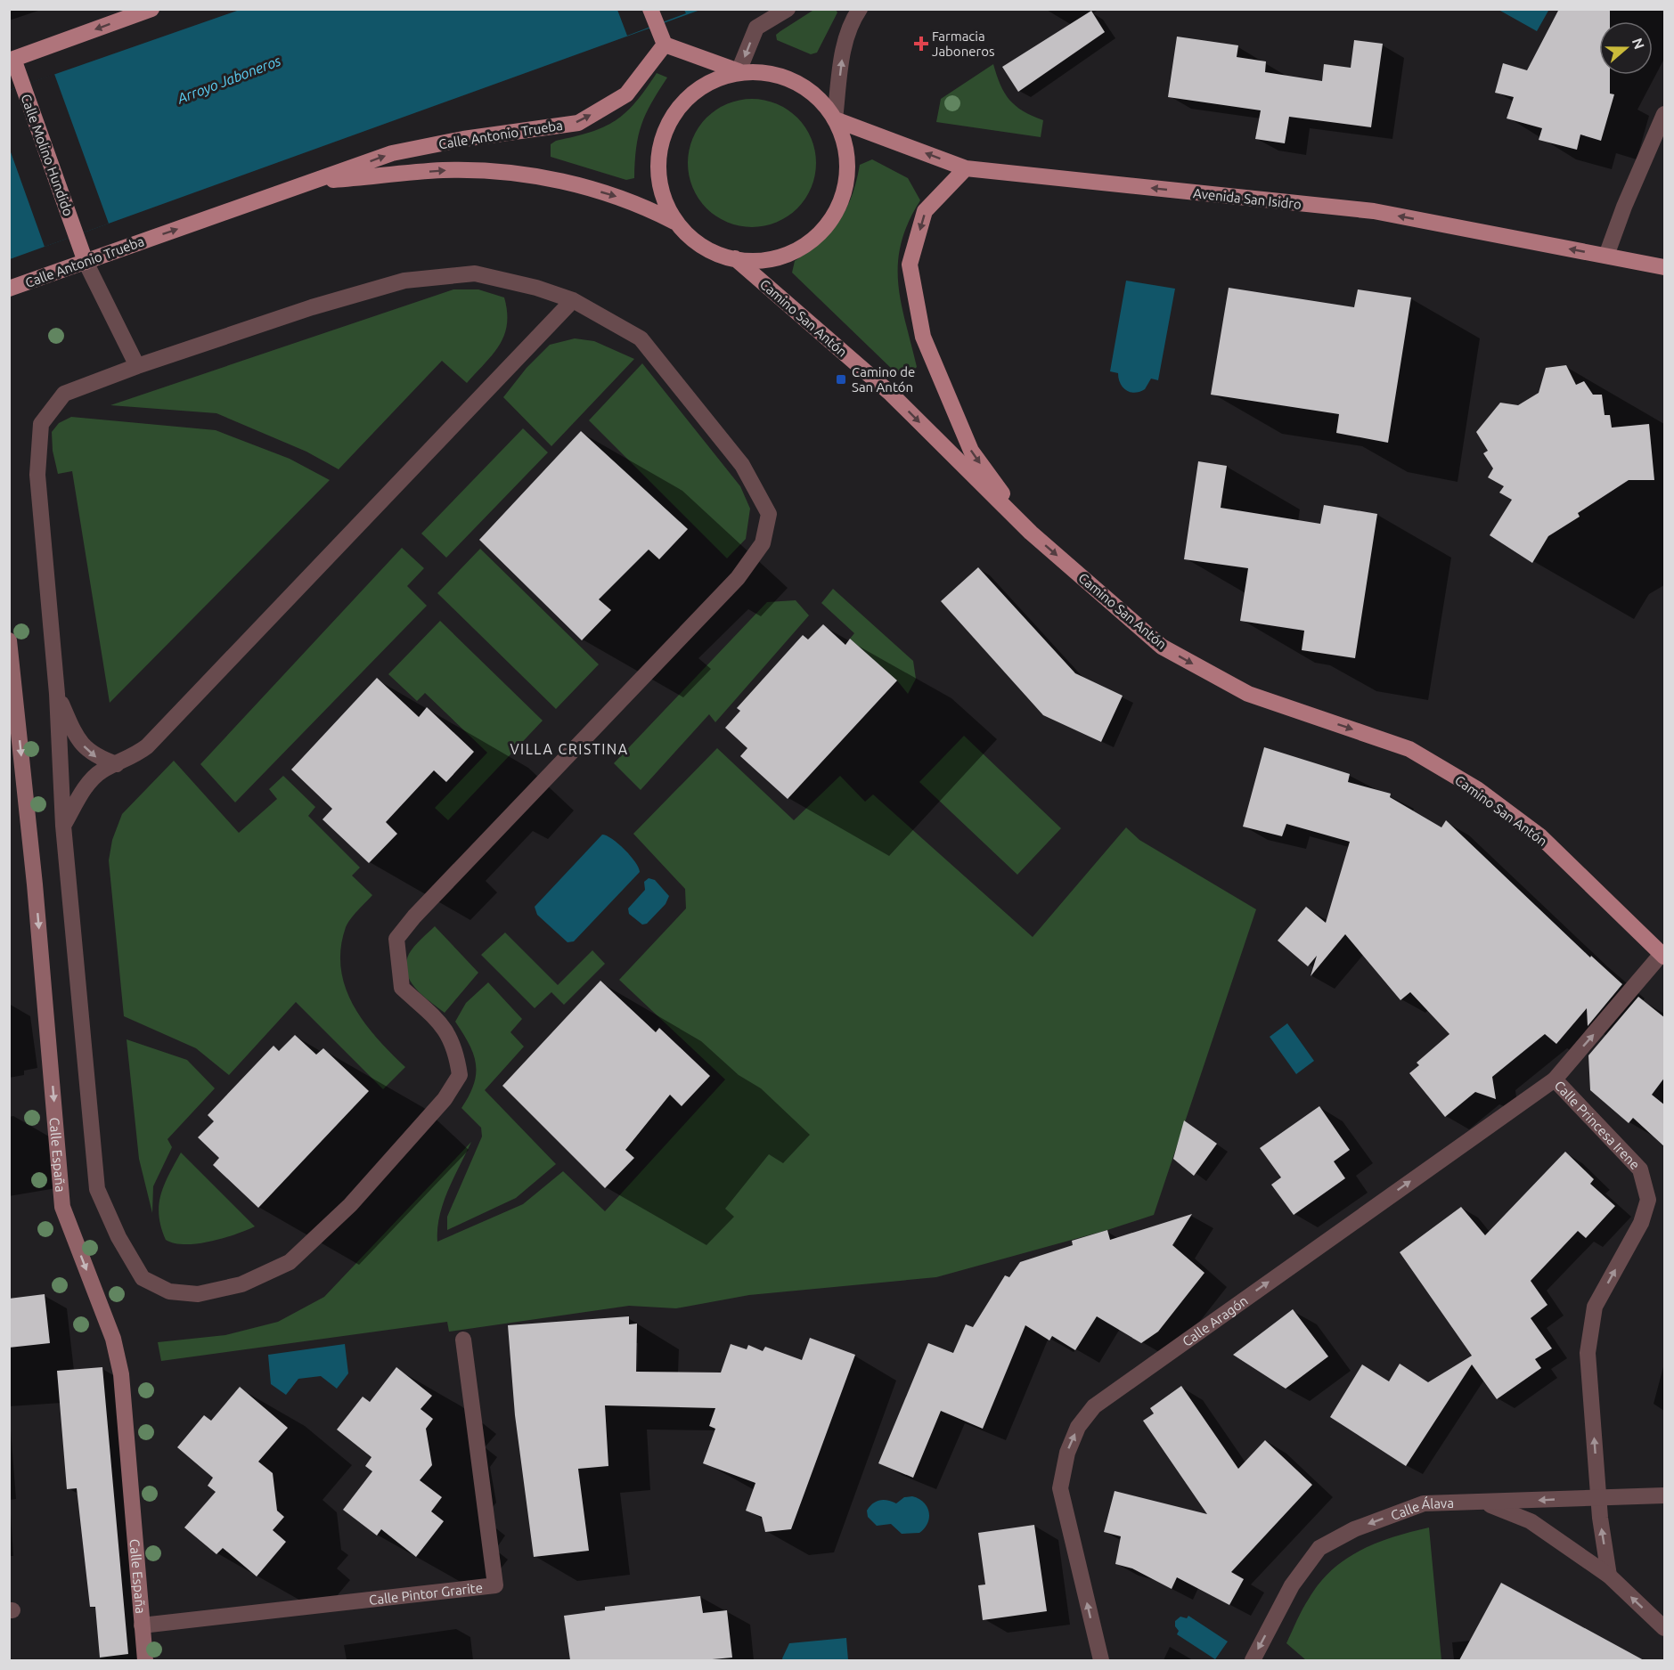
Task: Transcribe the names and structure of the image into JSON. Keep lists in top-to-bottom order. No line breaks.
{"streets":{"main road":["Calle Antonio Trueba","Calle Molino Hundido","Avenida San Isidro","Camino San Antón"],"street":["Calle Princesa Irene","Calle España","Calle Aragón","Calle Álava","Calle Pintor Grarite"]},"crossings":[["Calle Antonio Trueba","Calle Molino Hundido"],["Calle Antonio Trueba","Avenida San Isidro"],["Calle Antonio Trueba","Camino San Antón"],["Avenida San Isidro","Camino San Antón"],["Camino San Antón","Calle Princesa Irene"],["Calle Princesa Irene","Calle Aragón"],["Calle Princesa Irene","Calle Álava"],["Calle España","Calle Pintor Grarite"]],"one_way":["Calle Antonio Trueba","Avenida San Isidro","Camino San Antón","Calle Princesa Irene","Calle España","Calle Aragón","Calle Álava"],"districts":["VILLA CRISTINA"],"water":["Arroyo Jaboneros"],"places":{"health":["Farmacia Jaboneros"],"transit":["Camino de San Antón"]},"north":"right"}
